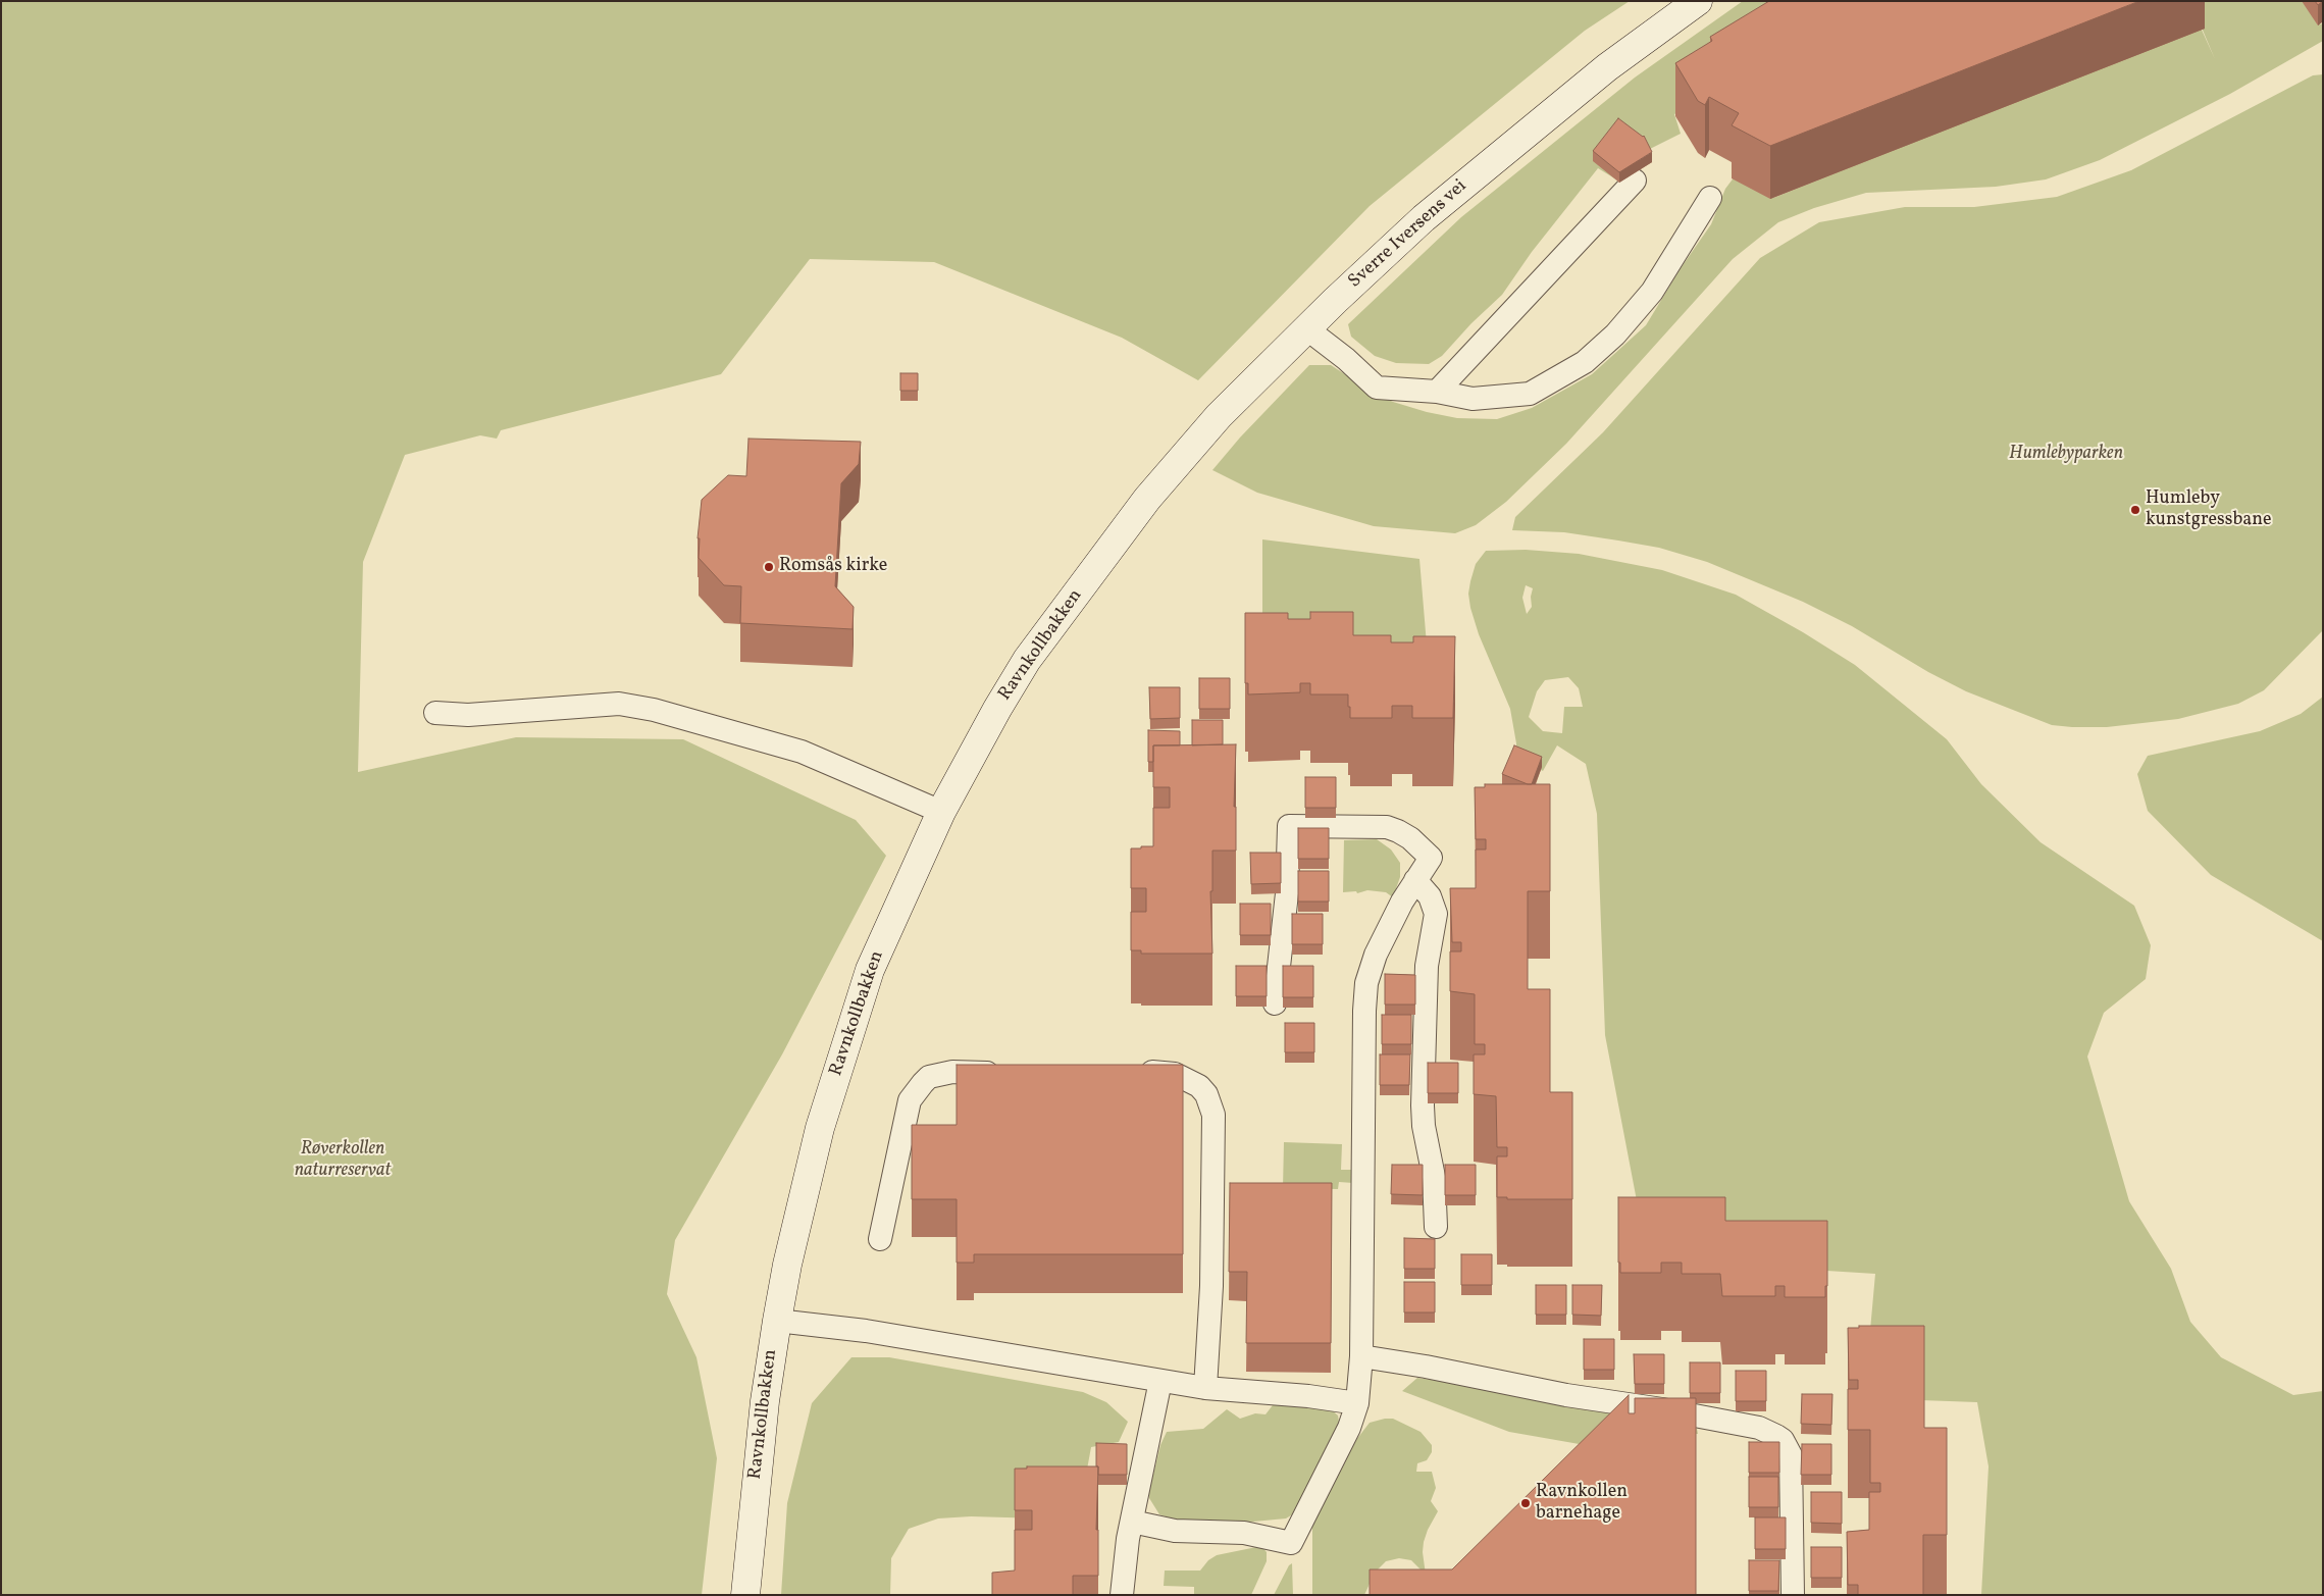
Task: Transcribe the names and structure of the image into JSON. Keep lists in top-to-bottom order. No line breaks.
{"streets":{"street":["Sverre Iversens vei","Ravnkollbakken"]},"crossings":[["Sverre Iversens vei","Ravnkollbakken"]],"parks":["Humlebyparken","Røverkollen naturreservat"],"places":["Humleby kunstgressbane","Romsås kirke","Ravnkollen barnehage"]}
